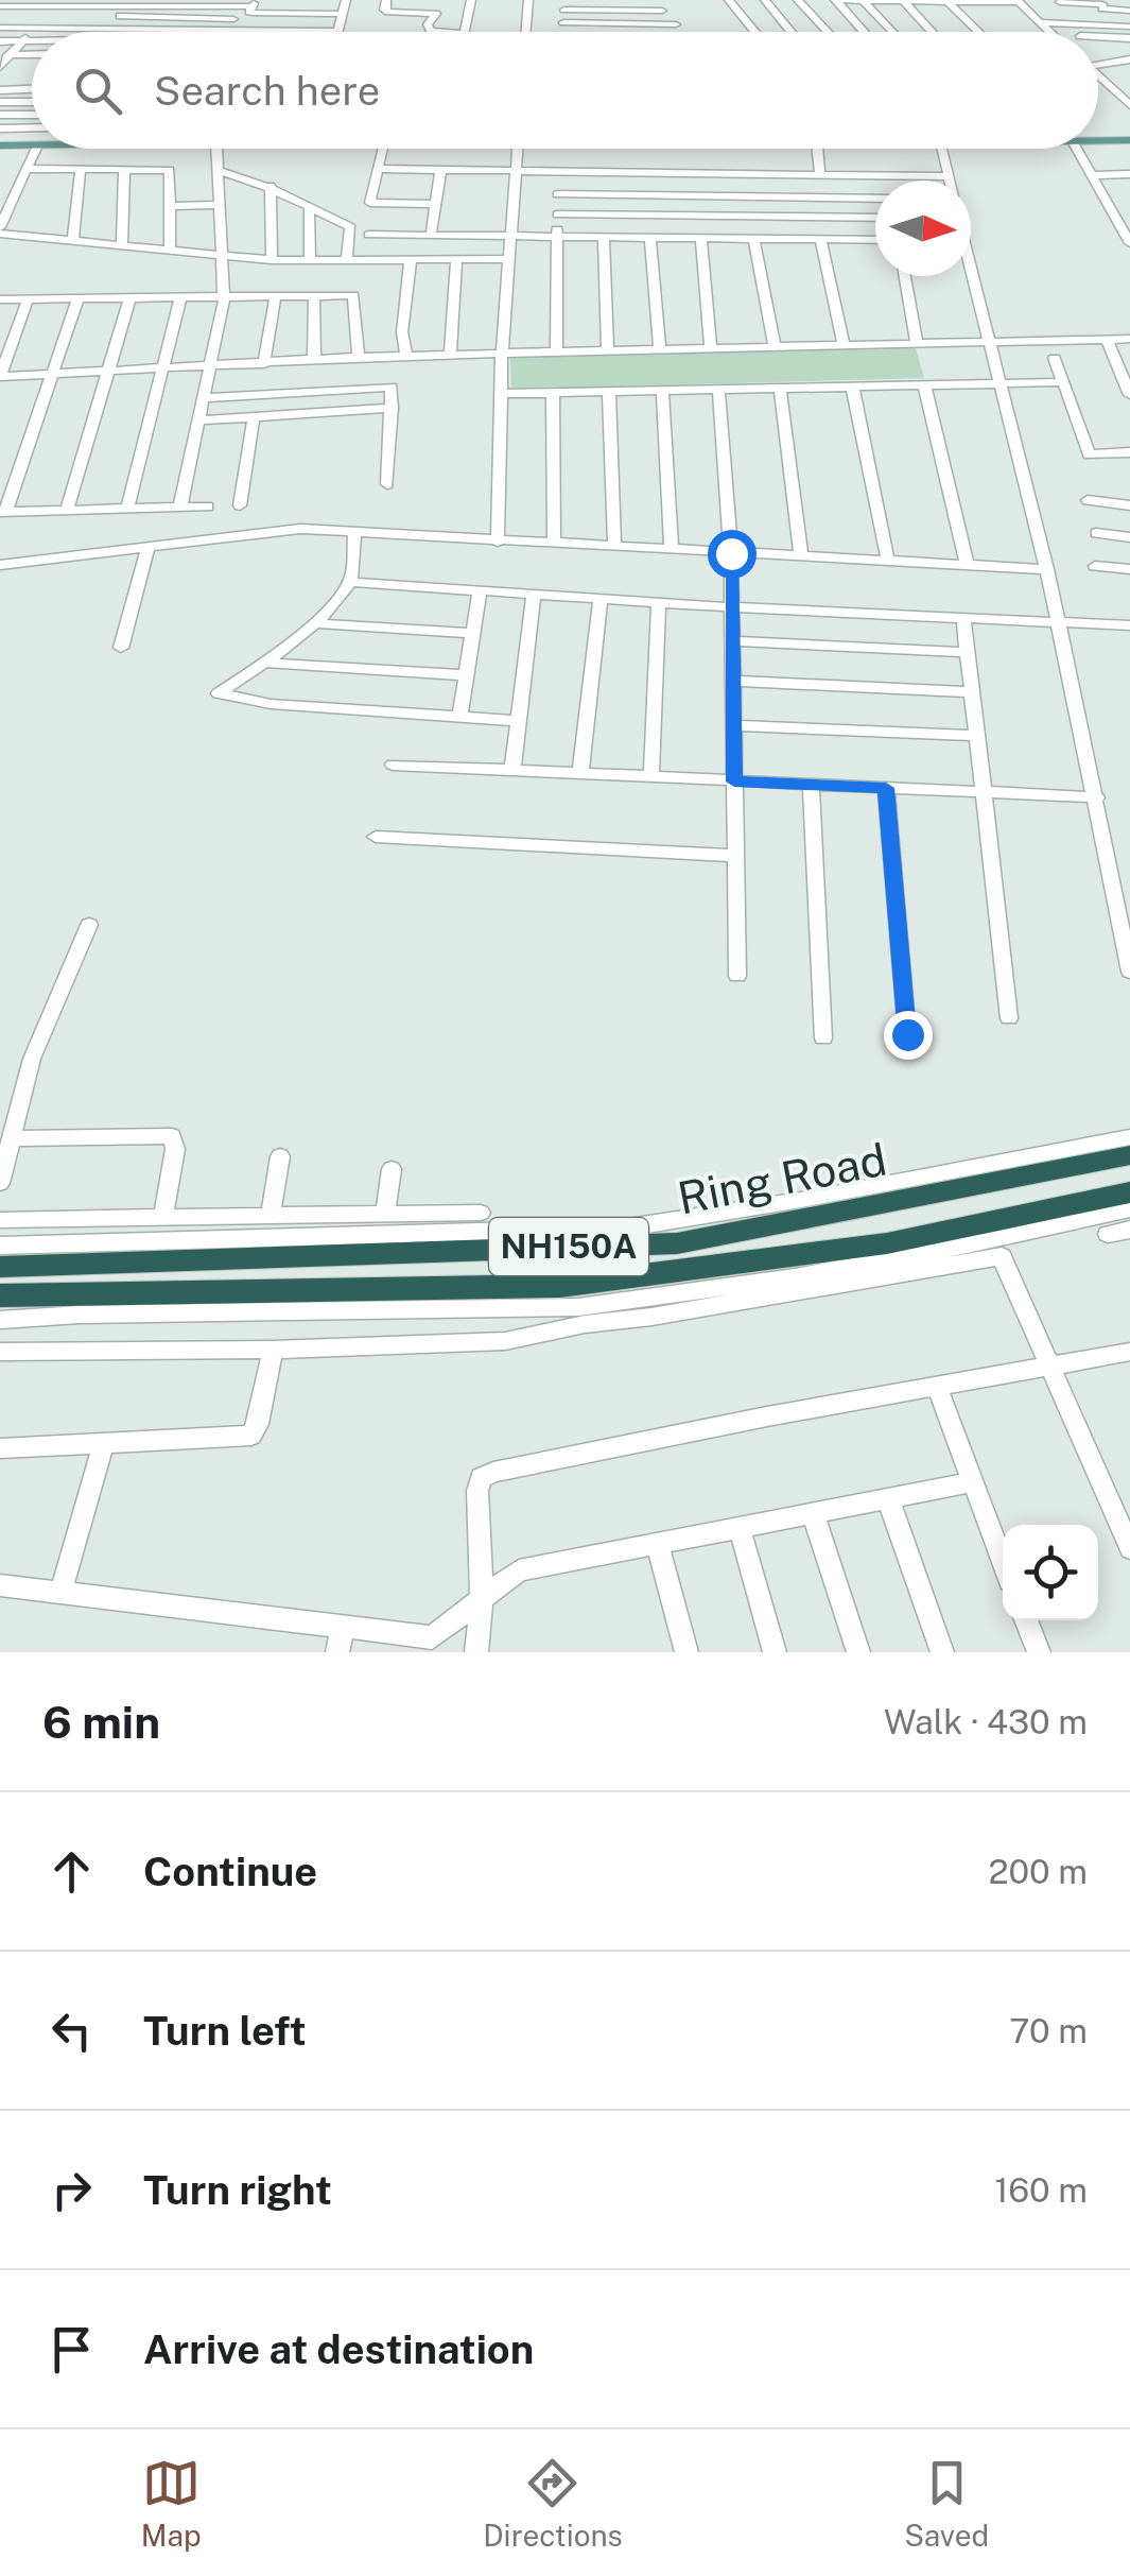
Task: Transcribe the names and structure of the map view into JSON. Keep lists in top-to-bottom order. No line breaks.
{"streets":{"highway":["Ring Road","NH150A"]},"north":"right","page":{"search":"Search here","heading":["6 min","Walk · 430 m"],"list":[["Continue","200 m"],["Turn left","70 m"],["Turn right","160 m"],"Arrive at destination"],"nav":["Map","Directions","Saved"]}}
